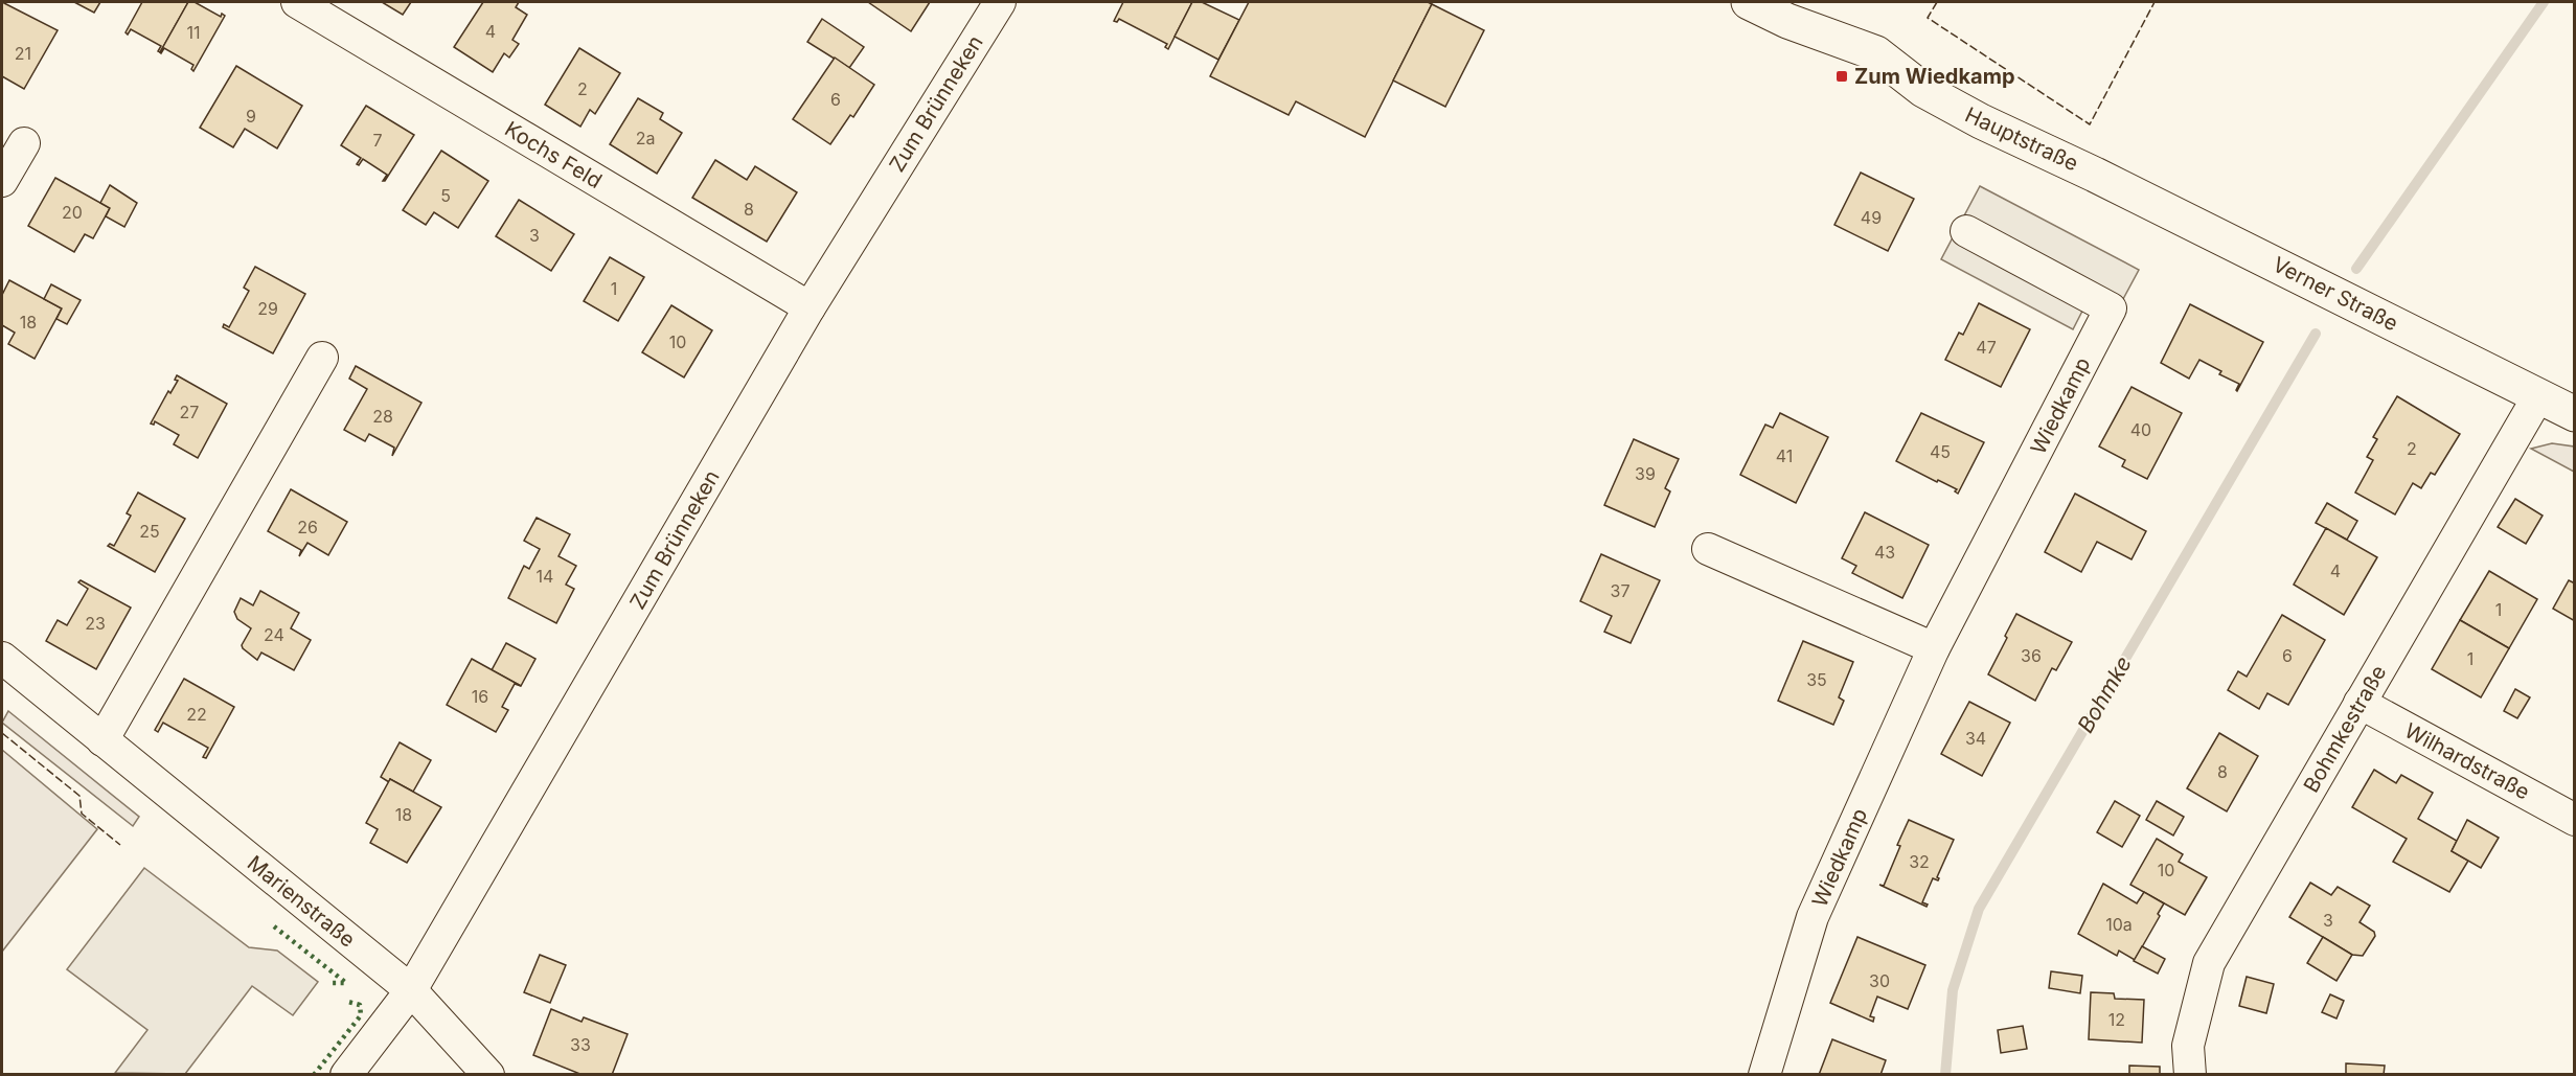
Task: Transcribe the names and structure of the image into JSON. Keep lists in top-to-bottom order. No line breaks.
{"streets":{"main road":["Hauptstraße","Verner Straße"],"street":["Zum Brünneken","Kochs Feld","Wiedkamp","Bohmkestraße","Wilhardstraße","Marienstraße"]},"crossings":[["Zum Brünneken","Kochs Feld"],["Zum Brünneken","Marienstraße"],["Hauptstraße","Verner Straße"],["Verner Straße","Bohmkestraße"],["Bohmkestraße","Wilhardstraße"]],"water":["Bohmke"],"places":{"transit":["Zum Wiedkamp"]},"house_numbers":["4","11","21","2","6","9","2a","7","5","8","20","49","3","1","29","18","10","47","27","28","40","2","45","41","39","26","25","43","4","14","37","1","23","24","36","6","1","35","16","22","34","8","18","32","10","3","10a","30","12","33"]}
